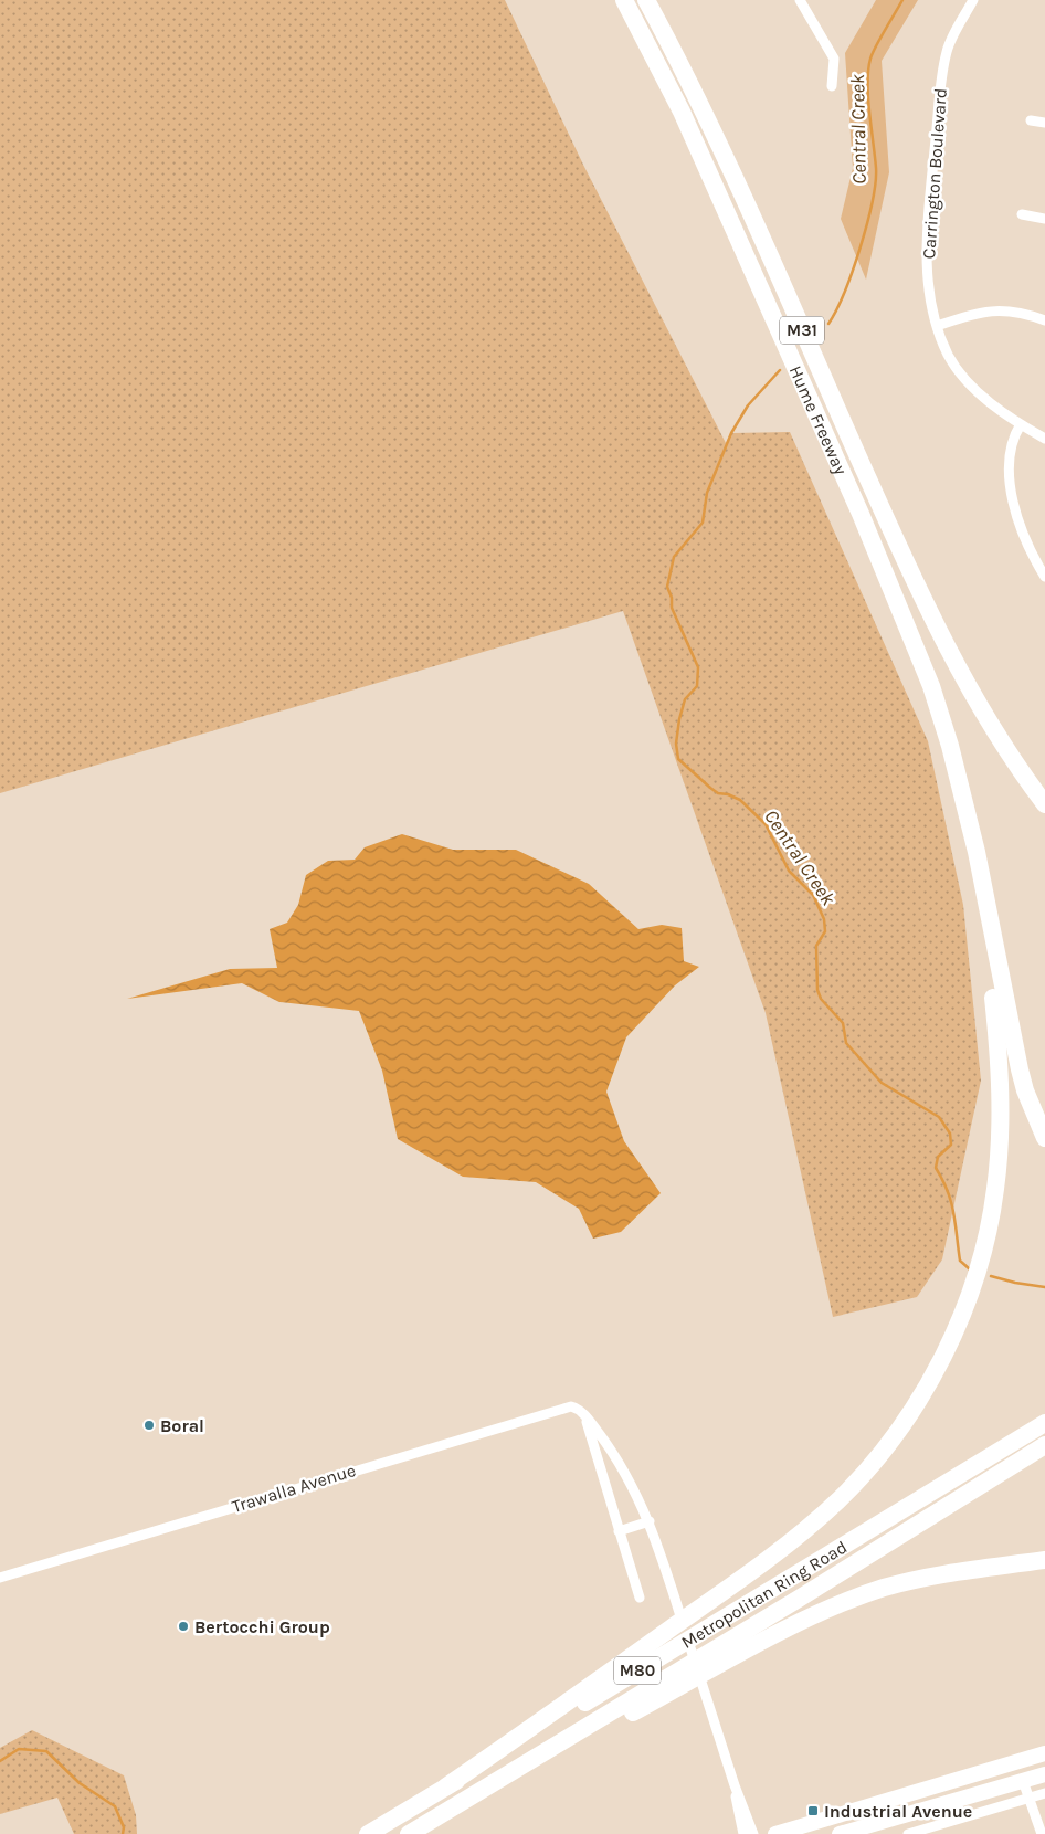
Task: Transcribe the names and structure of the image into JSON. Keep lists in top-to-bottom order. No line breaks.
{"streets":{"highway":["M31","Hume Freeway","Metropolitan Ring Road","M80"],"street":["Carrington Boulevard","Trawalla Avenue"]},"water":["Central Creek"],"places":{"other":["Boral","Bertocchi Group"],"transit":["Industrial Avenue"]}}
